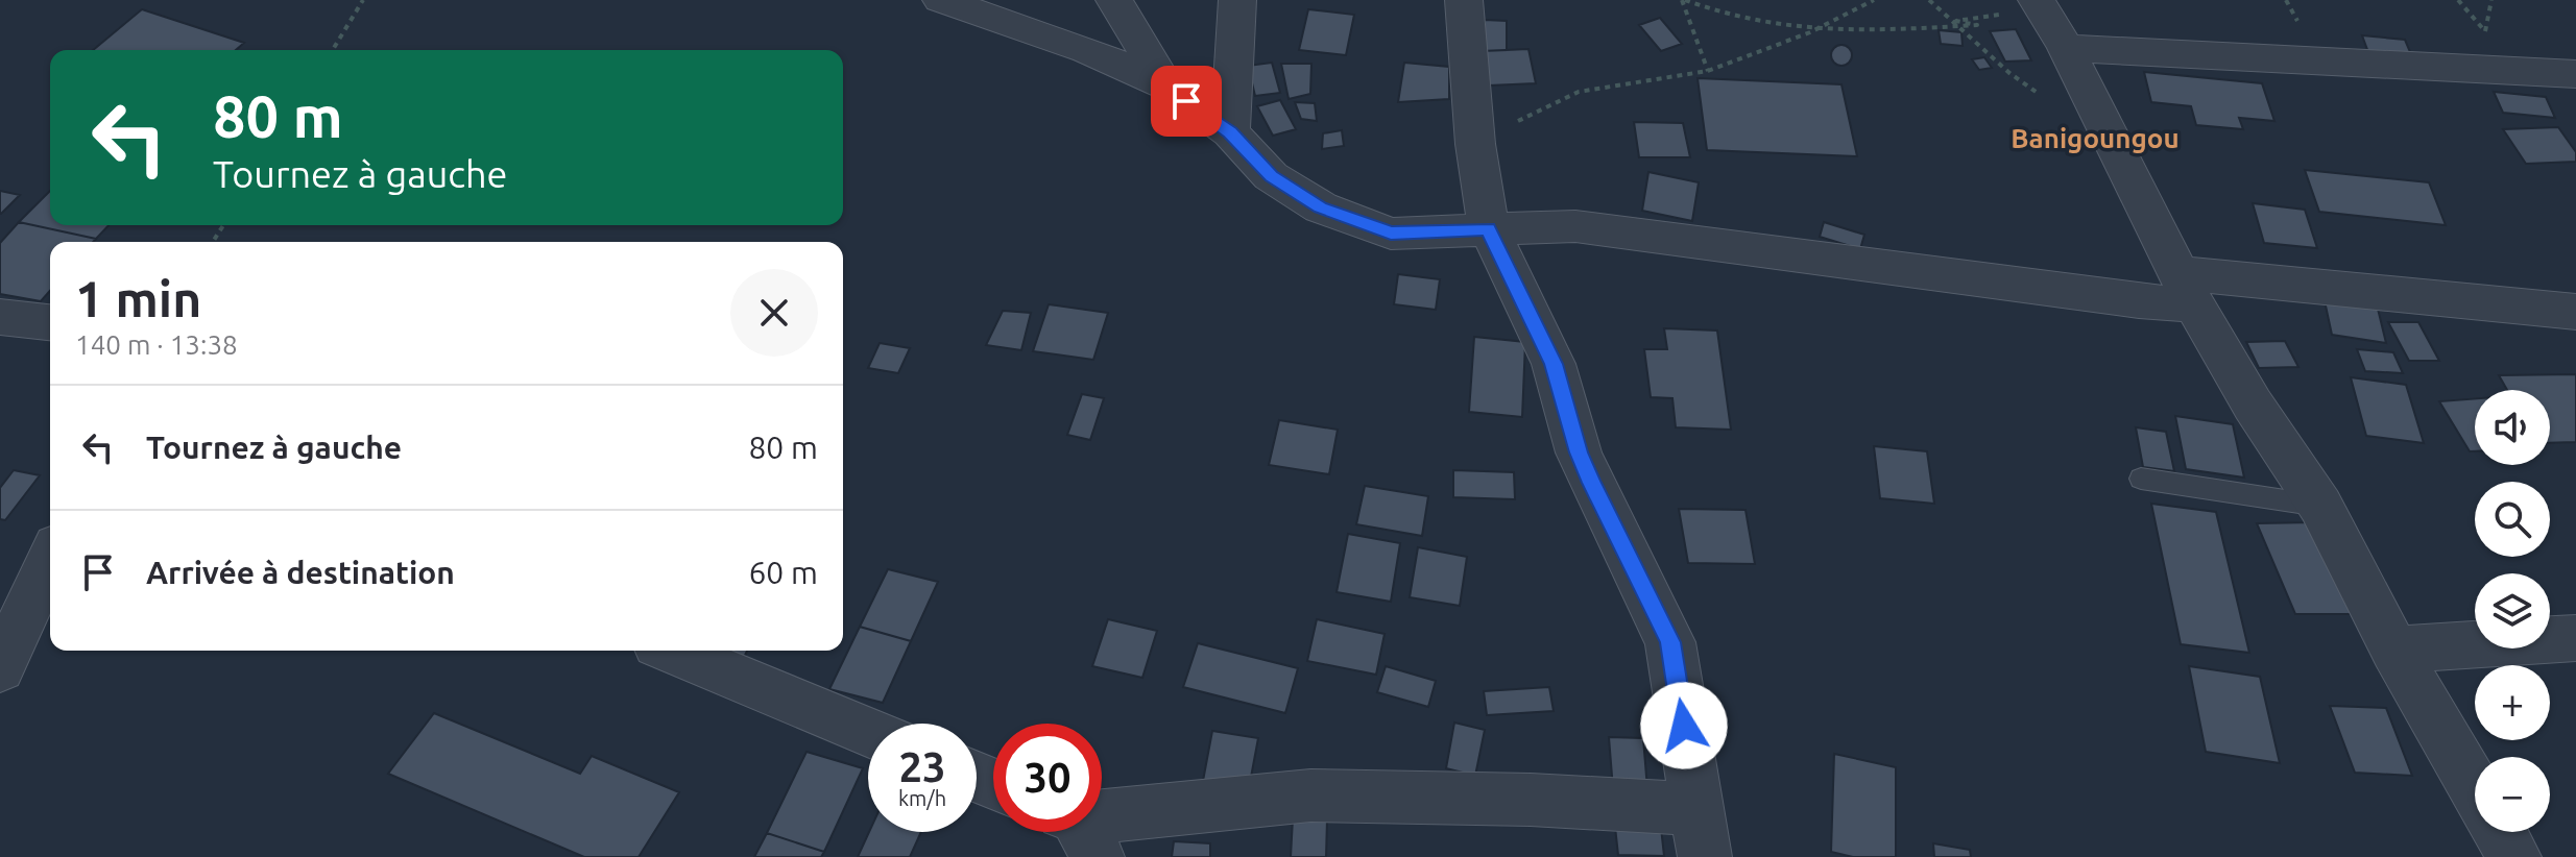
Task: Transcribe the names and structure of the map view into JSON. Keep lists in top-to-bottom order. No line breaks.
{"districts":["Banigoungou"],"page":{"turn":["80 m","Tournez à gauche"],"heading":["1 min","140 m · 13:38"],"list":[{"name":"Tournez à gauche","value":"80 m"},{"name":"Arrivée à destination","value":"60 m"}],"map_buttons":["+","−"],"speed":"23 km/h","limit":"30"}}
